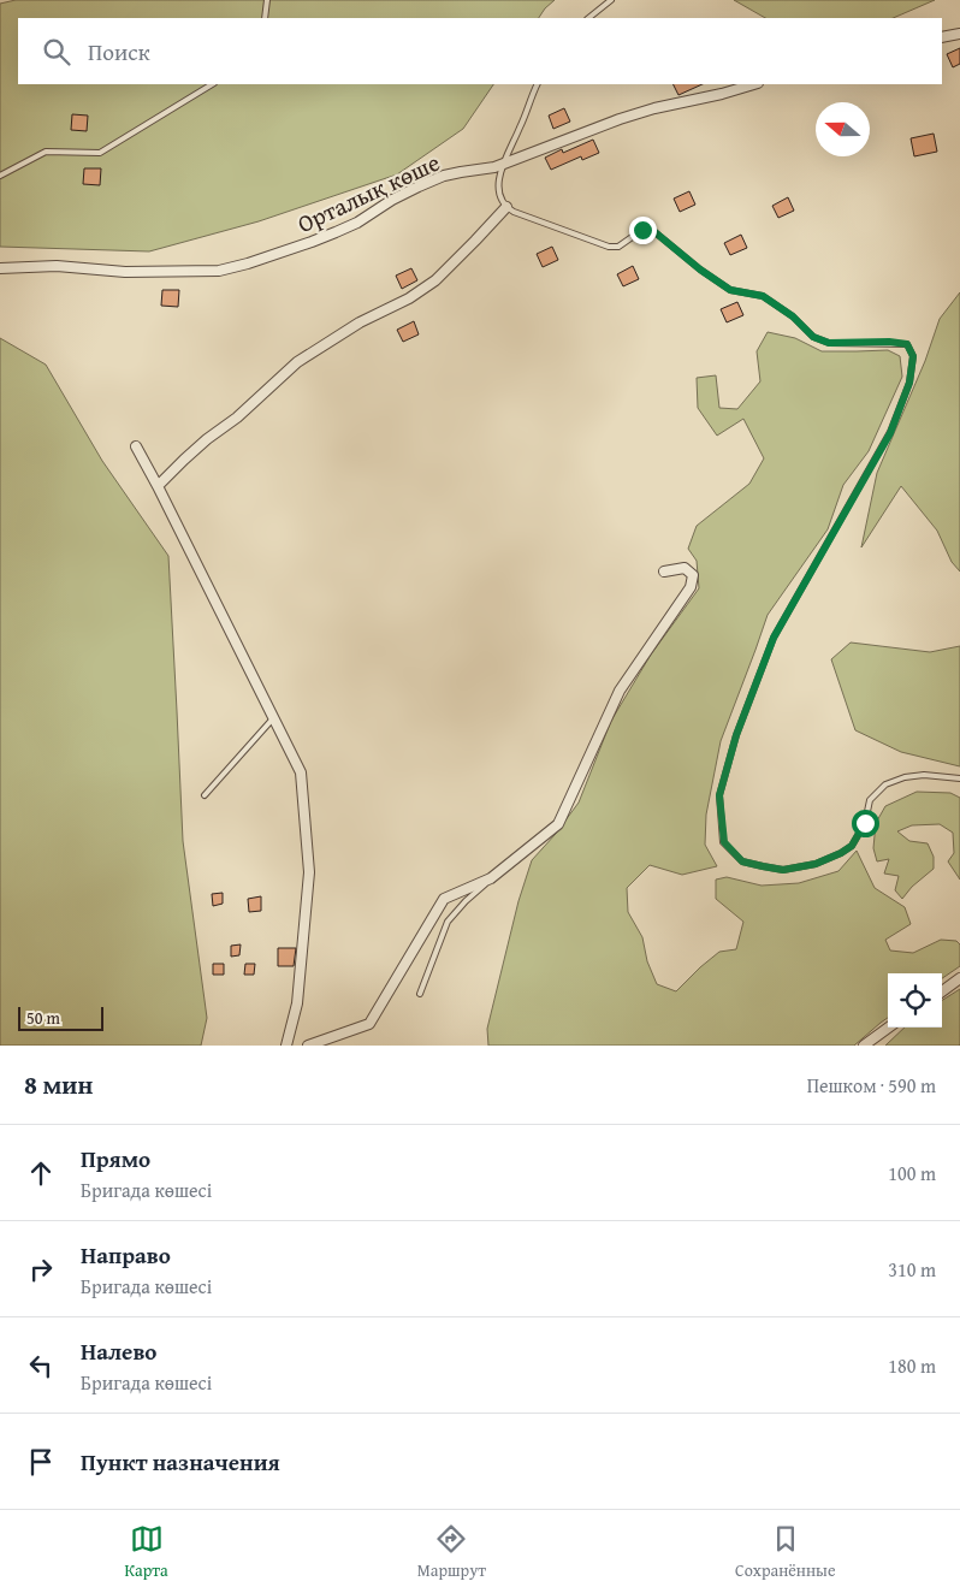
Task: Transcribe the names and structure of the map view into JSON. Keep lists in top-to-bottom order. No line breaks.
{"streets":{"street":["Орталық көше"]},"scale_bar":"50 m","north":"left","page":{"search":"Поиск","scale":"50 m","heading":["8 мин","Пешком · 590 m"],"list":[["Прямо","Бригада көшесі","100 m"],["Направо","Бригада көшесі","310 m"],["Налево","Бригада көшесі","180 m"],"Пункт назначения"],"nav":["Карта","Маршрут","Сохранённые"]}}
